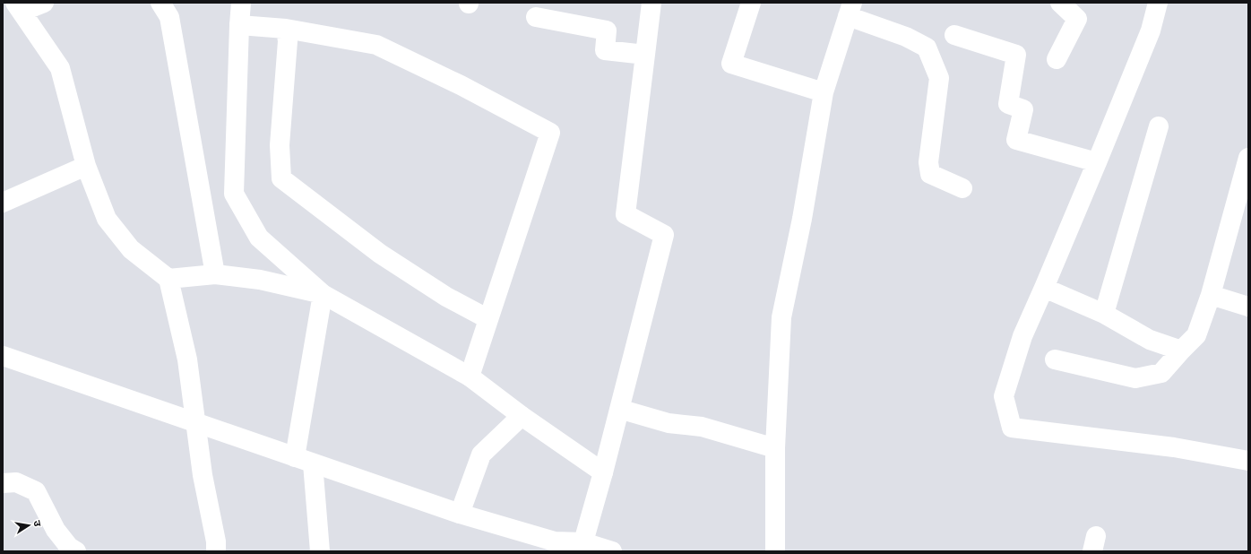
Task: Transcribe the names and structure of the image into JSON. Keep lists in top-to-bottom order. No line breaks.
{"north":"right"}
